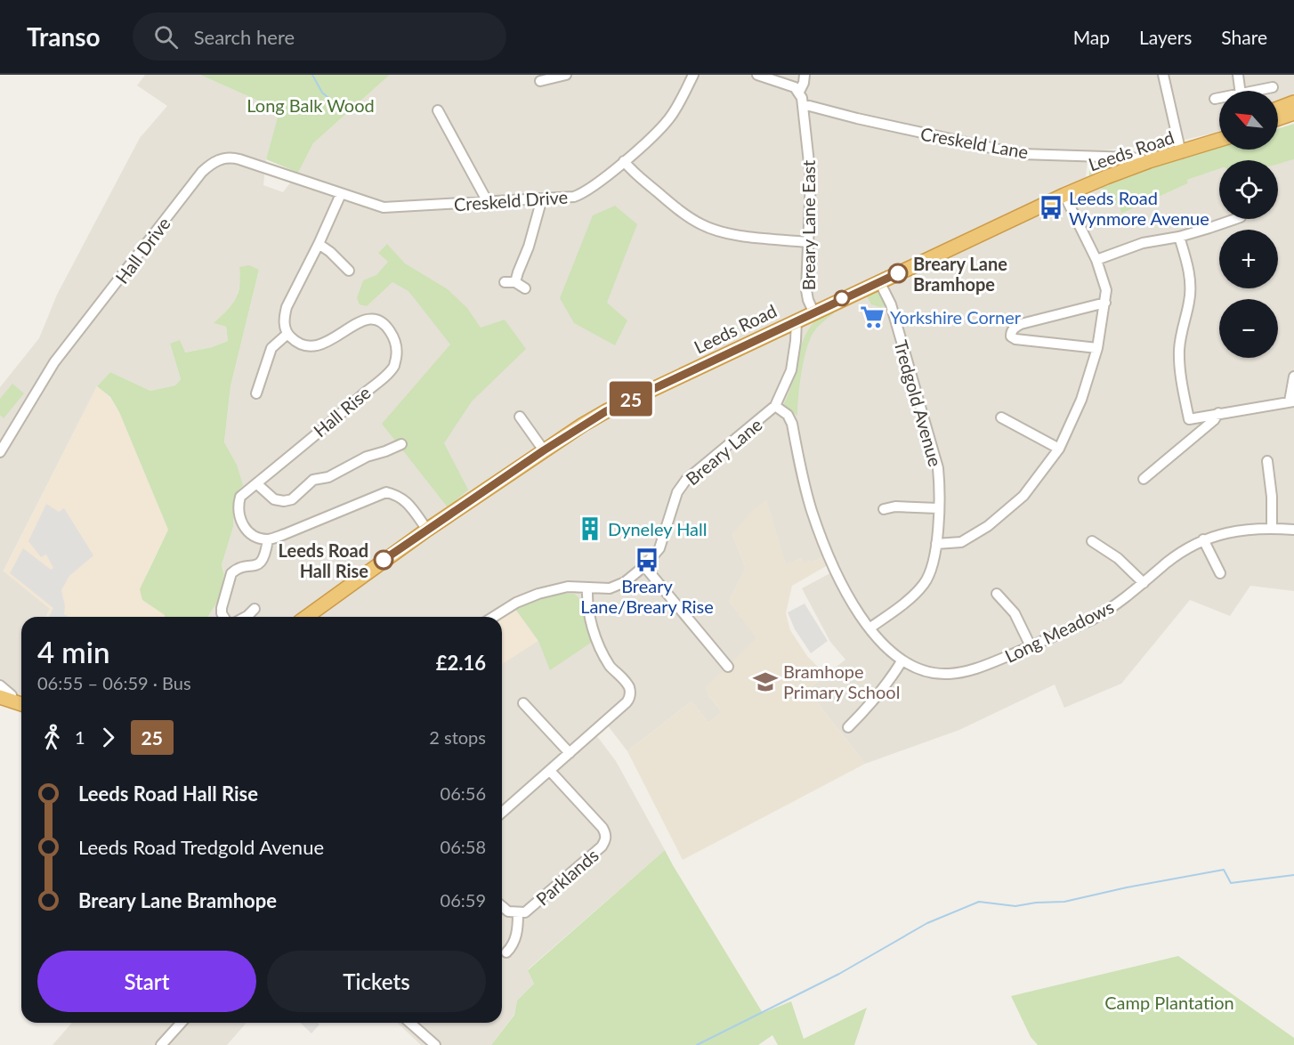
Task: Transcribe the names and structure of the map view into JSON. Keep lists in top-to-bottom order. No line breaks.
{"streets":{"highway":["Leeds Road"],"street":["Creskeld Lane","Creskeld Drive","Breary Lane East","Hall Drive","Tredgold Avenue","Hall Rise","Breary Lane","Long Meadows","Parklands"]},"crossings":[["Creskeld Lane","Leeds Road"],["Creskeld Lane","Breary Lane East"],["Leeds Road","Breary Lane East"],["Leeds Road","Tredgold Avenue"],["Leeds Road","Breary Lane"],["Creskeld Drive","Hall Drive"]],"parks":["Long Balk Wood","Camp Plantation"],"places":{"bus stop":["Leeds Road Wynmore Avenue","Breary Lane/Breary Rise"],"other":["Breary Lane Bramhope","Leeds Road Hall Rise"],"supermarket":["Yorkshire Corner"],"building":["Dyneley Hall"],"school or university":["Bramhope Primary School"]},"lines":["bus line 25"],"north":"top left","page":{"header":"Transo","search":"Search here","nav":["Map","Layers","Share"],"on_map":"25","map_buttons":["+","−"],"heading":["4 min","06:55 – 06:59 · Bus","£2.16"],"legs":["1","25","2 stops"],"list":[{"name":"Leeds Road Hall Rise","value":"06:56"},{"name":"Leeds Road Tredgold Avenue","value":"06:58"},{"name":"Breary Lane Bramhope","value":"06:59"}],"buttons":["Start","Tickets"]}}
